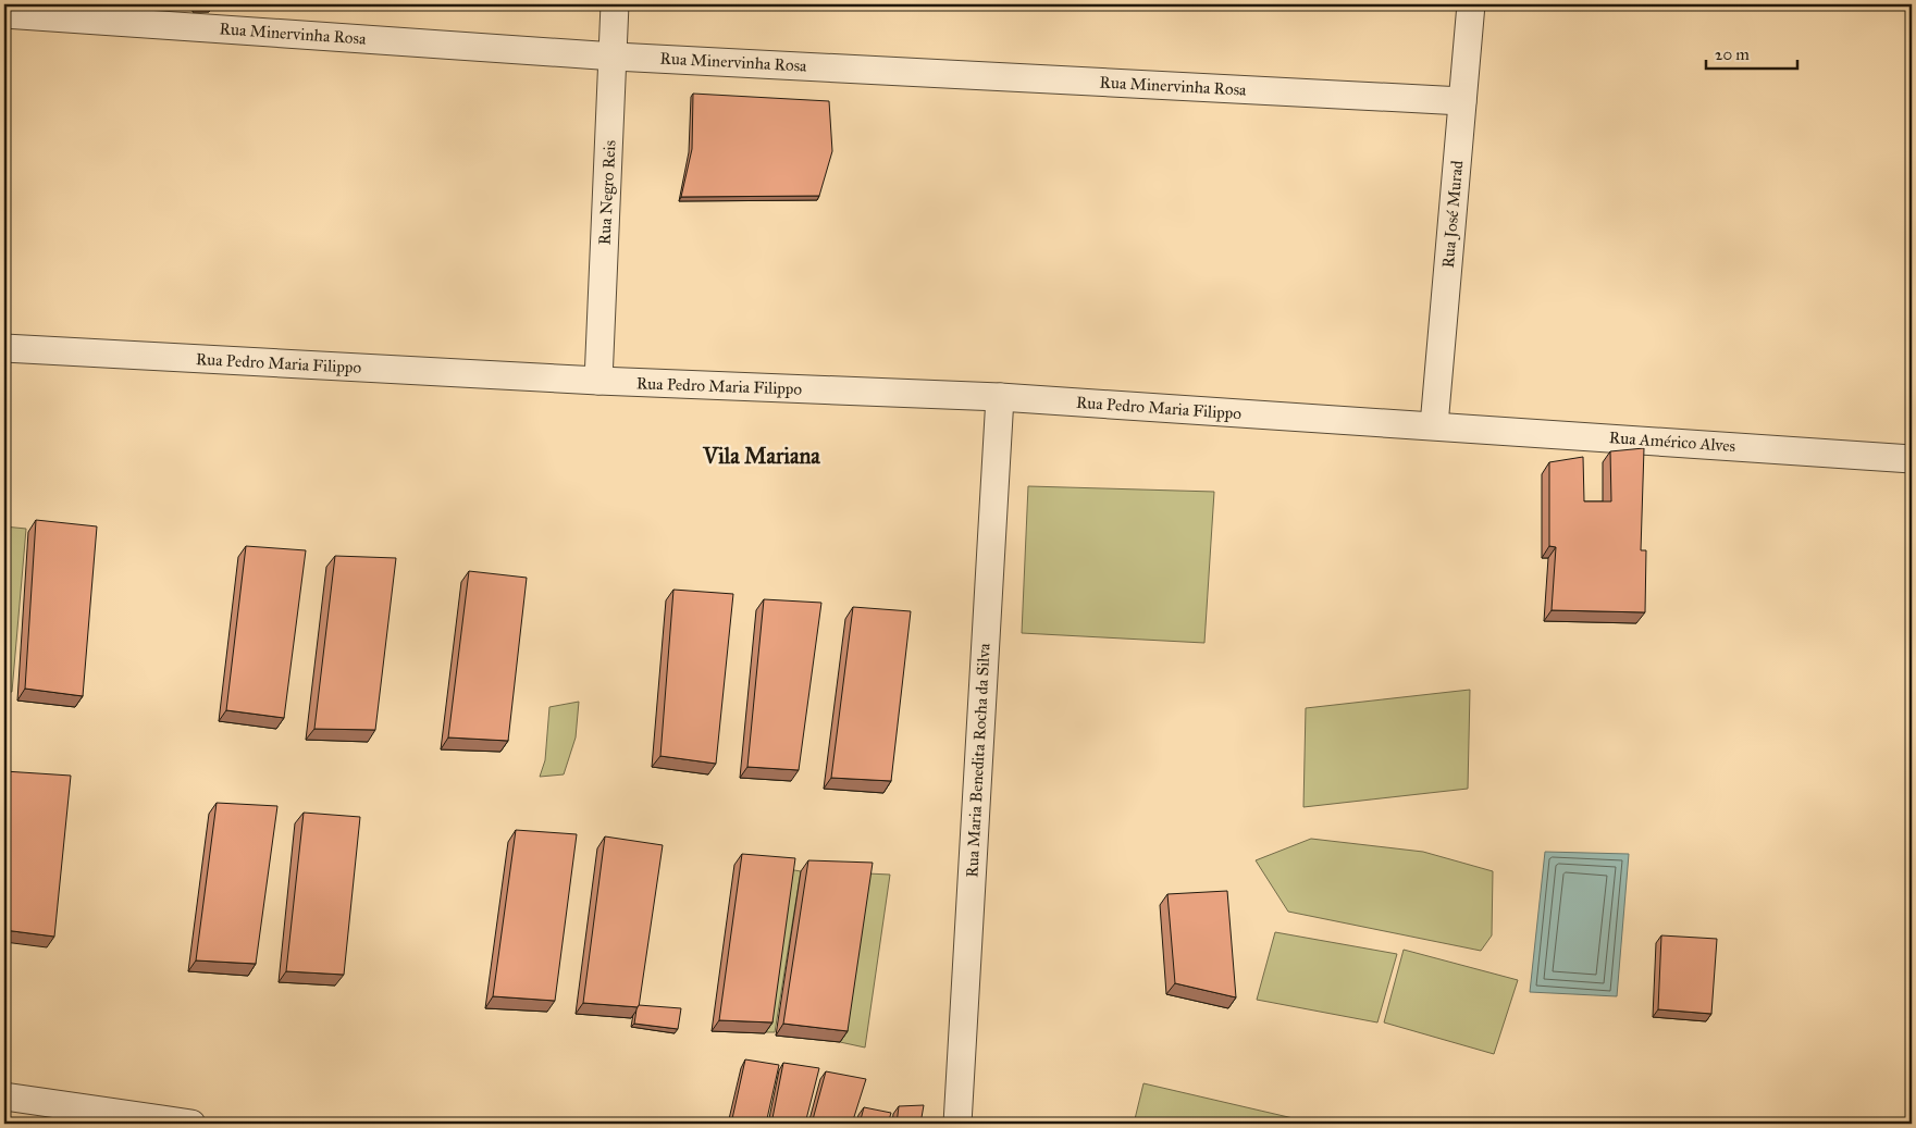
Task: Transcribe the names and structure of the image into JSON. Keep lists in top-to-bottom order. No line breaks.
{"streets":{"street":["Rua Minervinha Rosa","Rua Negro Reis","Rua José Murad","Rua Pedro Maria Filippo","Rua Américo Alves","Rua Maria Benedita Rocha da Silva"]},"crossings":[["Rua Minervinha Rosa","Rua Negro Reis"],["Rua Minervinha Rosa","Rua José Murad"],["Rua Negro Reis","Rua Pedro Maria Filippo"],["Rua José Murad","Rua Pedro Maria Filippo"],["Rua José Murad","Rua Américo Alves"],["Rua Pedro Maria Filippo","Rua Américo Alves"],["Rua Pedro Maria Filippo","Rua Maria Benedita Rocha da Silva"]],"districts":["Vila Mariana"],"scale_bar":"20 m"}
